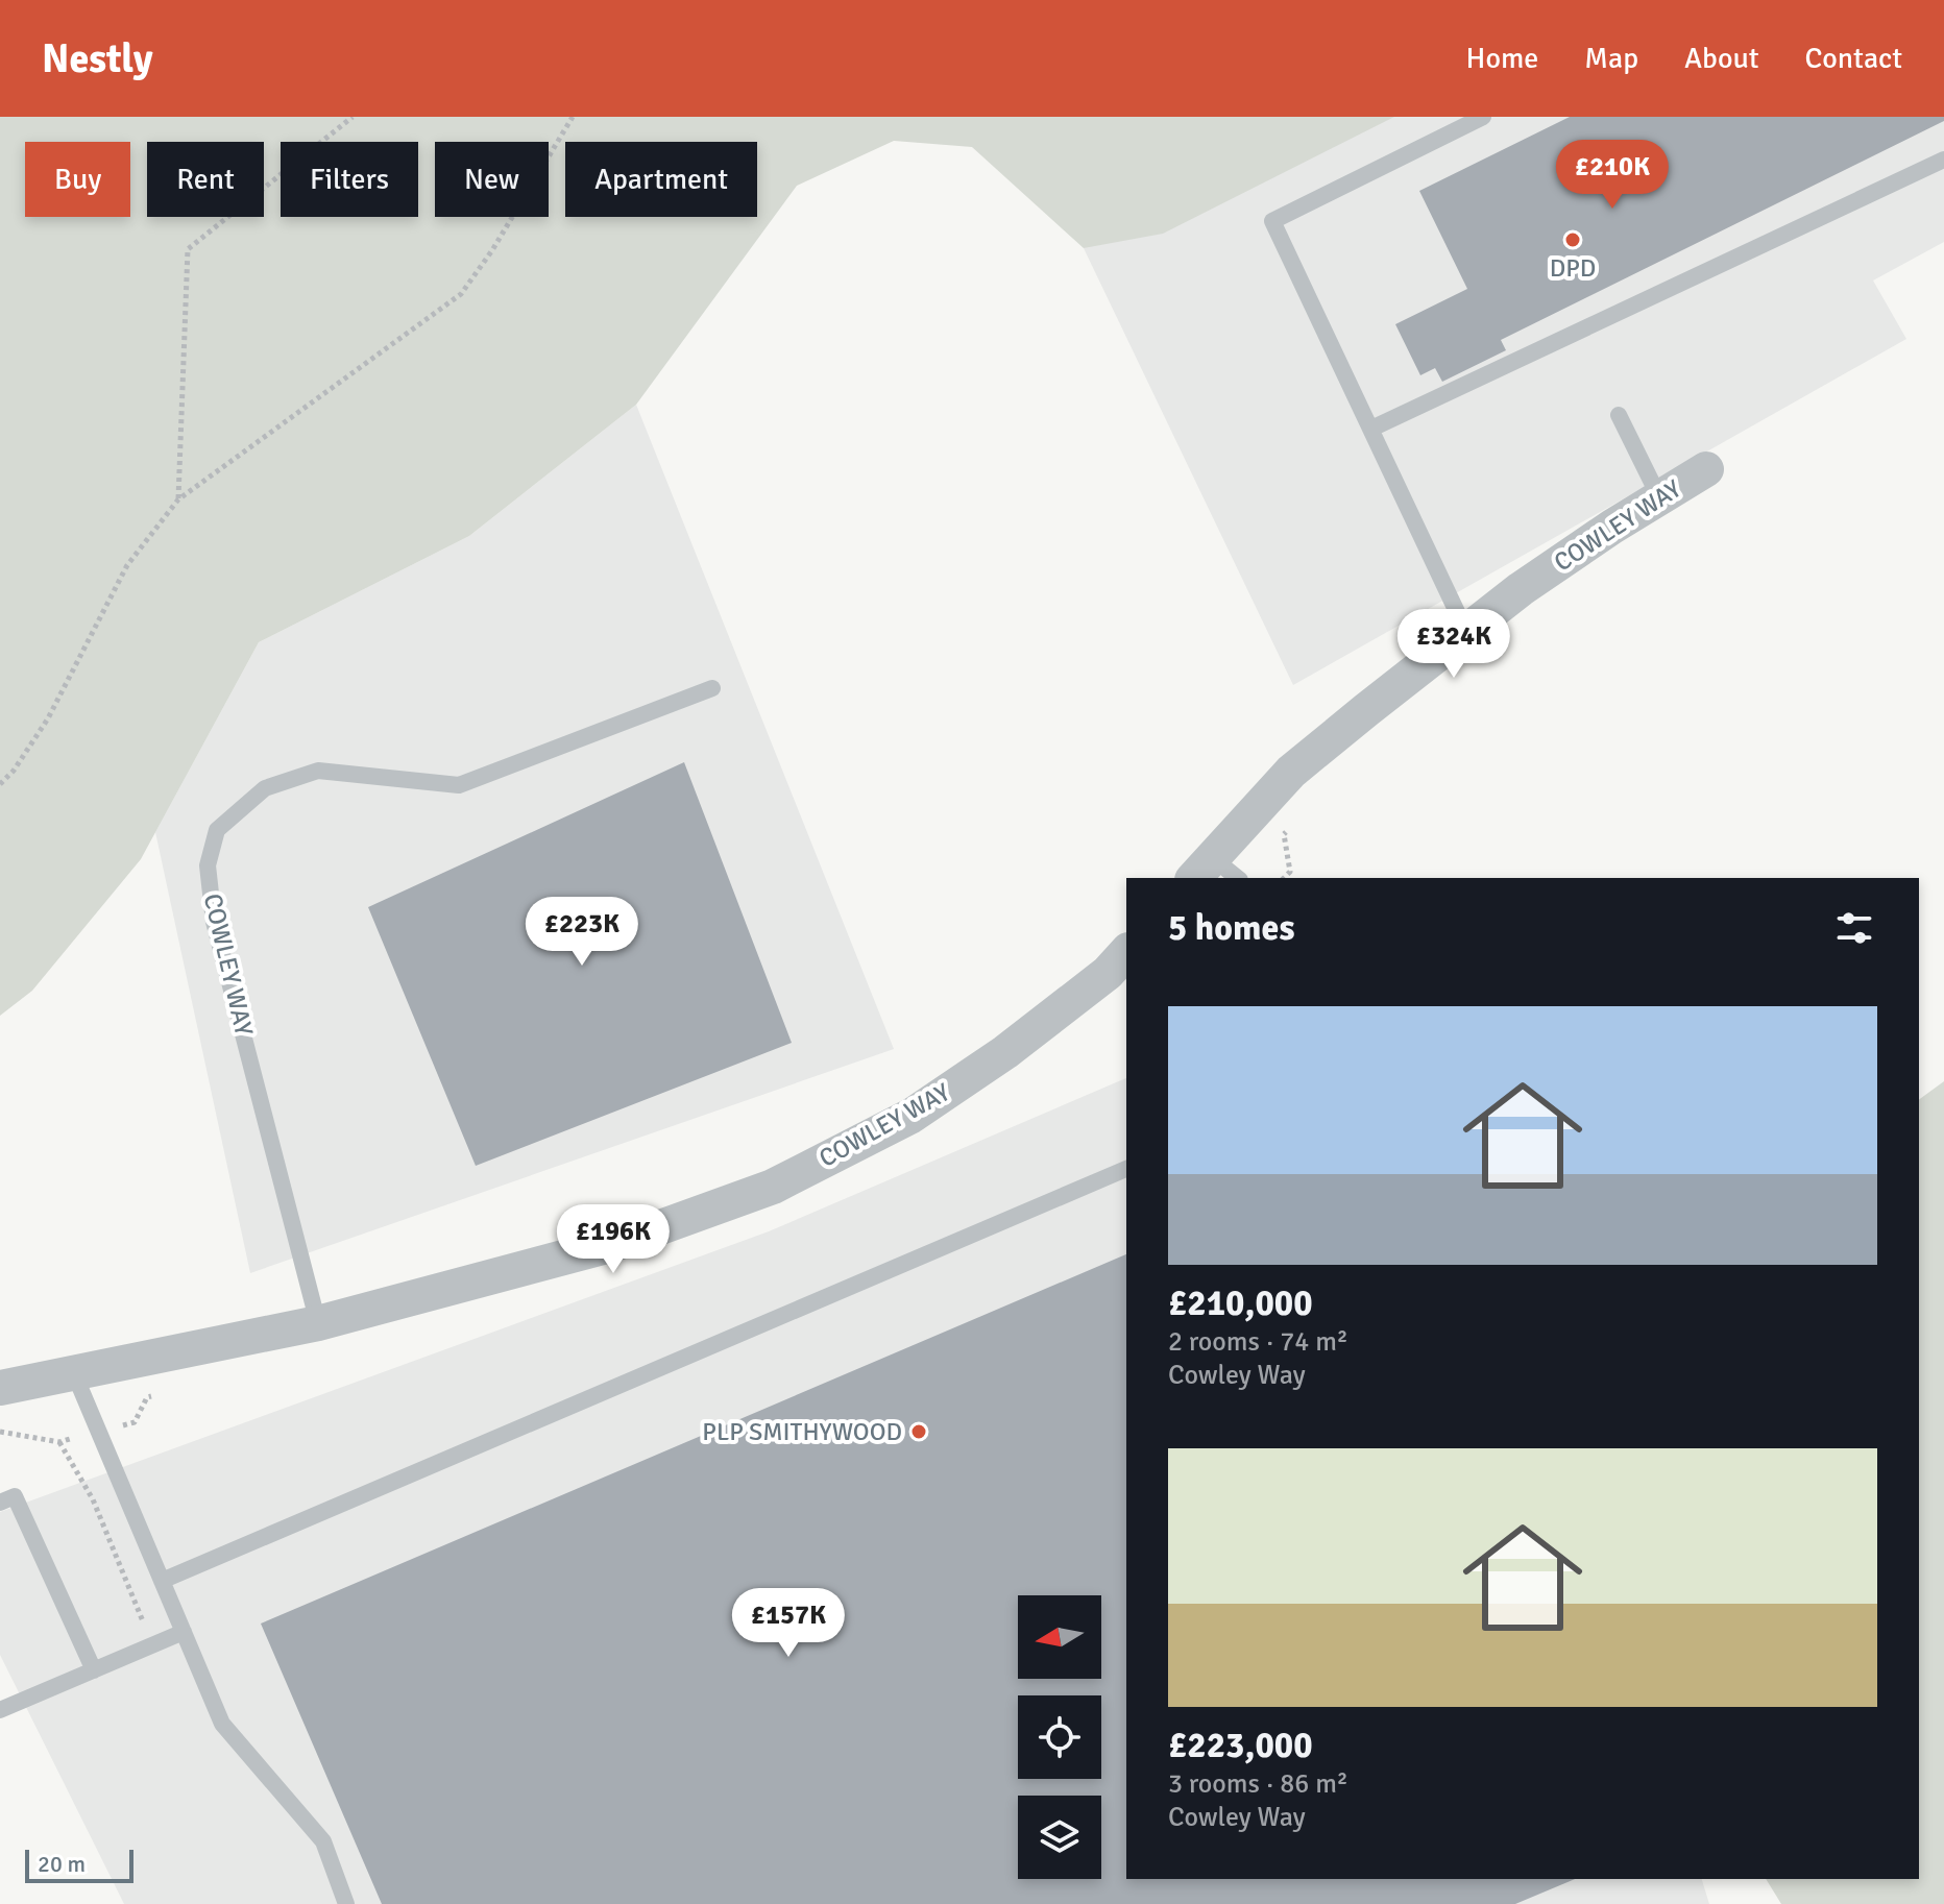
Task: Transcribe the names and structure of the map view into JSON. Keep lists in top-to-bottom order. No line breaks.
{"streets":{"street":["COWLEY WAY"]},"places":["DPD","PLP SMITHYWOOD"],"scale_bar":"20 m","north":"left","page":{"header":"Nestly","nav":["Home","Map","About","Contact"],"price":["£210K","£324K","£223K","£196K","£157K"],"chip":["Buy","Rent","Filters","New","Apartment"],"heading":"5 homes","list":[{"name":"£210,000","note":"2 rooms · 74 m² · Cowley Way"},{"name":"£223,000","note":"3 rooms · 86 m² · Cowley Way"}],"scale":"20 m"}}
